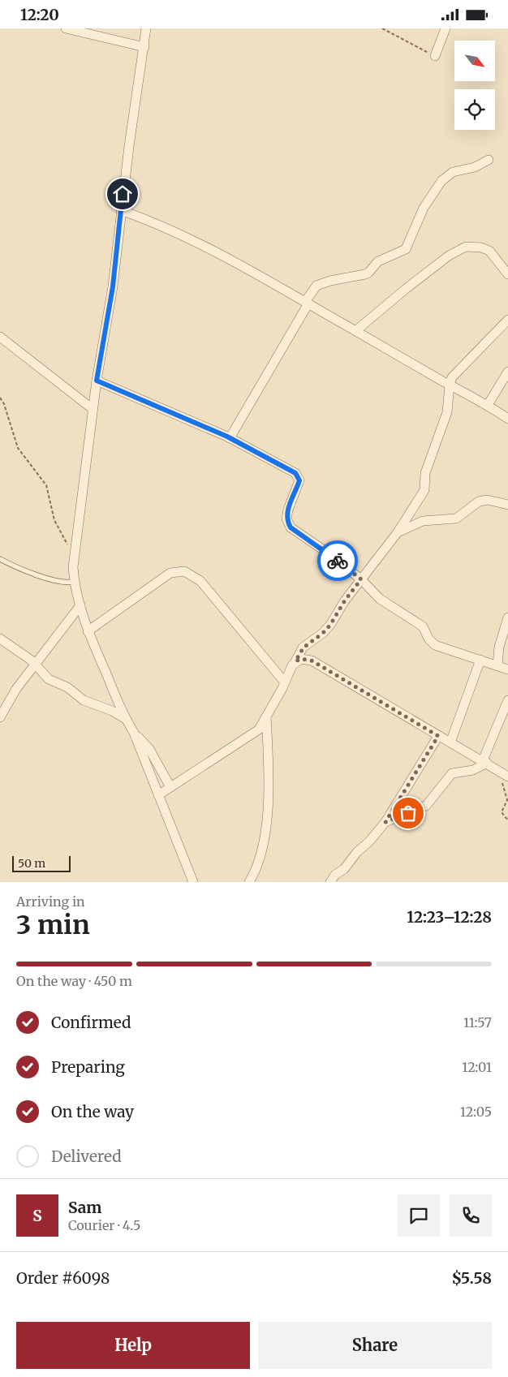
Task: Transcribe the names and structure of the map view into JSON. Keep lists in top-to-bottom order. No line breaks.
{"scale_bar":"50 m","north":"bottom right","page":{"status":"12:20","scale":"50 m","heading":["3 min","Arriving in","12:23–12:28"],"panel":["Sam","Courier · 4.5","Order #6098","$5.58"],"bar":"On the way · 450 m","list":[["Confirmed","11:57"],["Preparing","12:01"],["On the way","12:05"],"Delivered"],"round":"S","buttons":["Help","Share"]}}
